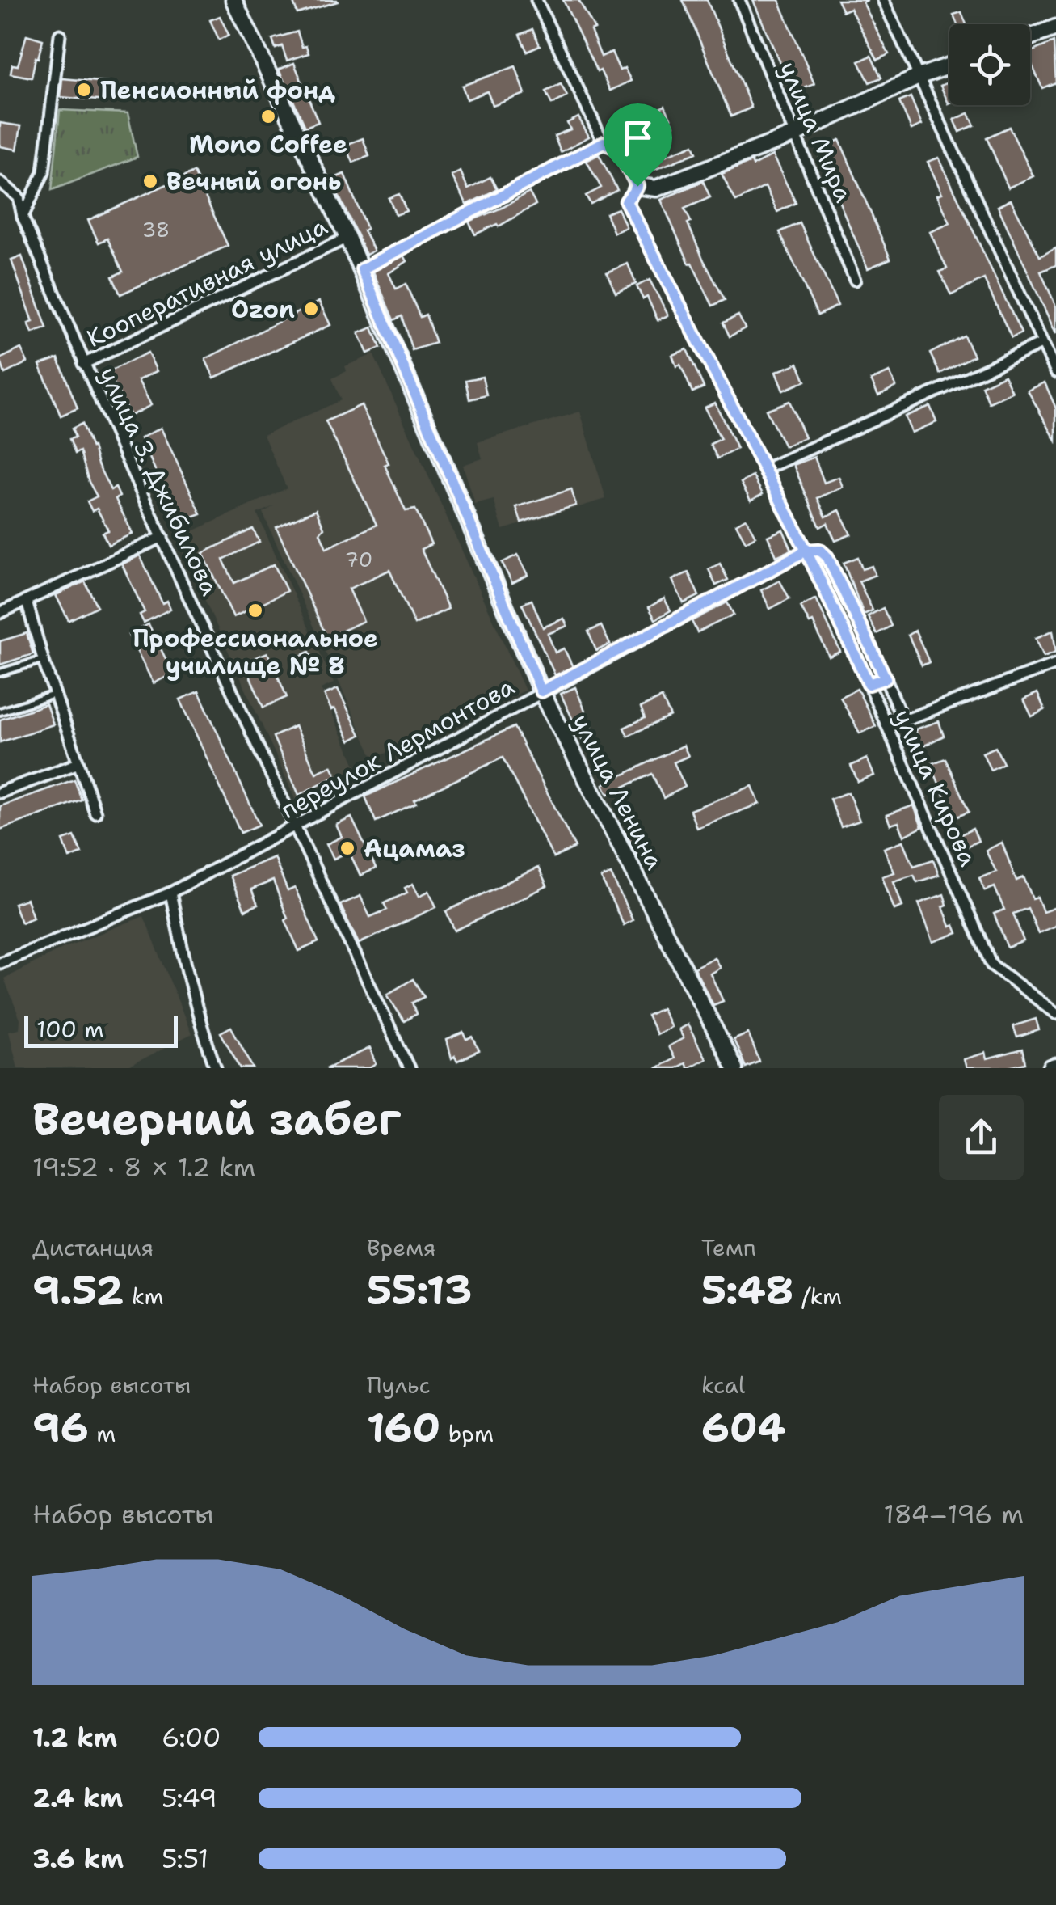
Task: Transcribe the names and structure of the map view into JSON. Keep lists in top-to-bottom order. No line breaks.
{"streets":{"street":["улица Мира","Кооперативная улица","улица З. Джибилова","переулок Лермонтова","улица Кирова","улица Ленина"]},"crossings":[["Кооперативная улица","улица З. Джибилова"],["Кооперативная улица","улица Ленина"],["улица З. Джибилова","переулок Лермонтова"],["переулок Лермонтова","улица Кирова"],["переулок Лермонтова","улица Ленина"]],"places":["Пенсионный фонд","Mono Coffee","Вечный огонь","Ozon","Профессиональное училище № 8","Ацамаз"],"house_numbers":["38","70"],"scale_bar":"100 m","page":{"scale":"100 m","heading":["Вечерний забег","19:52 · 8 × 1.2 km"],"stats":[["Дистанция","9.52 km"],["Время","55:13"],["Темп","5:48 /km"],["Набор высоты","96 m"],["Пульс","160 bpm"],["kcal","604"]],"chart":["Набор высоты","184–196 m"],"list":[{"name":"1.2 km","note":"6:00"},{"name":"2.4 km","note":"5:49"},{"name":"3.6 km","note":"5:51"}]}}
